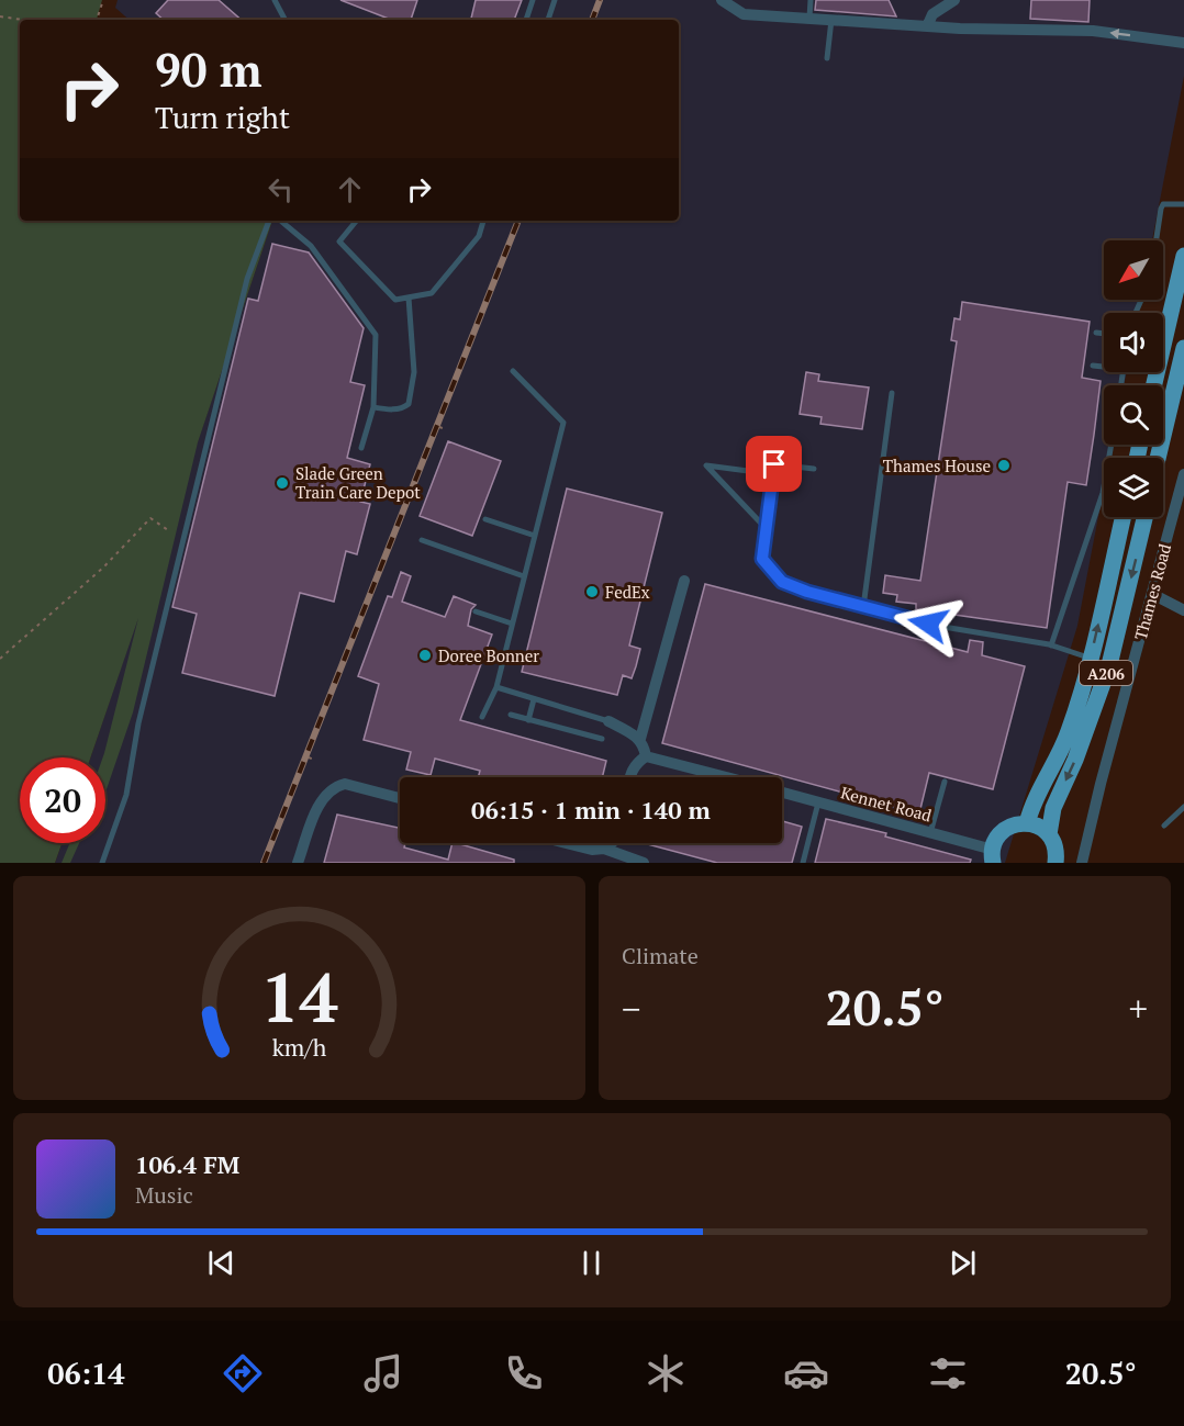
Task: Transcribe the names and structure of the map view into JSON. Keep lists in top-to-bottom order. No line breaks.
{"streets":{"main road":["Thames Road","A206"],"street":["Kennet Road"]},"places":["Thames House","Slade Green Train Care Depot","FedEx","Doree Bonner"],"north":"bottom left","page":{"turn":["90 m","Turn right"],"limit":"20","trip":"06:15 · 1 min · 140 m","tile":"Climate","heat":["−","20.5°","+"],"song":["106.4 FM","Music"],"tabs":["06:14","20.5°"],"gauge":["14","km/h"]}}
